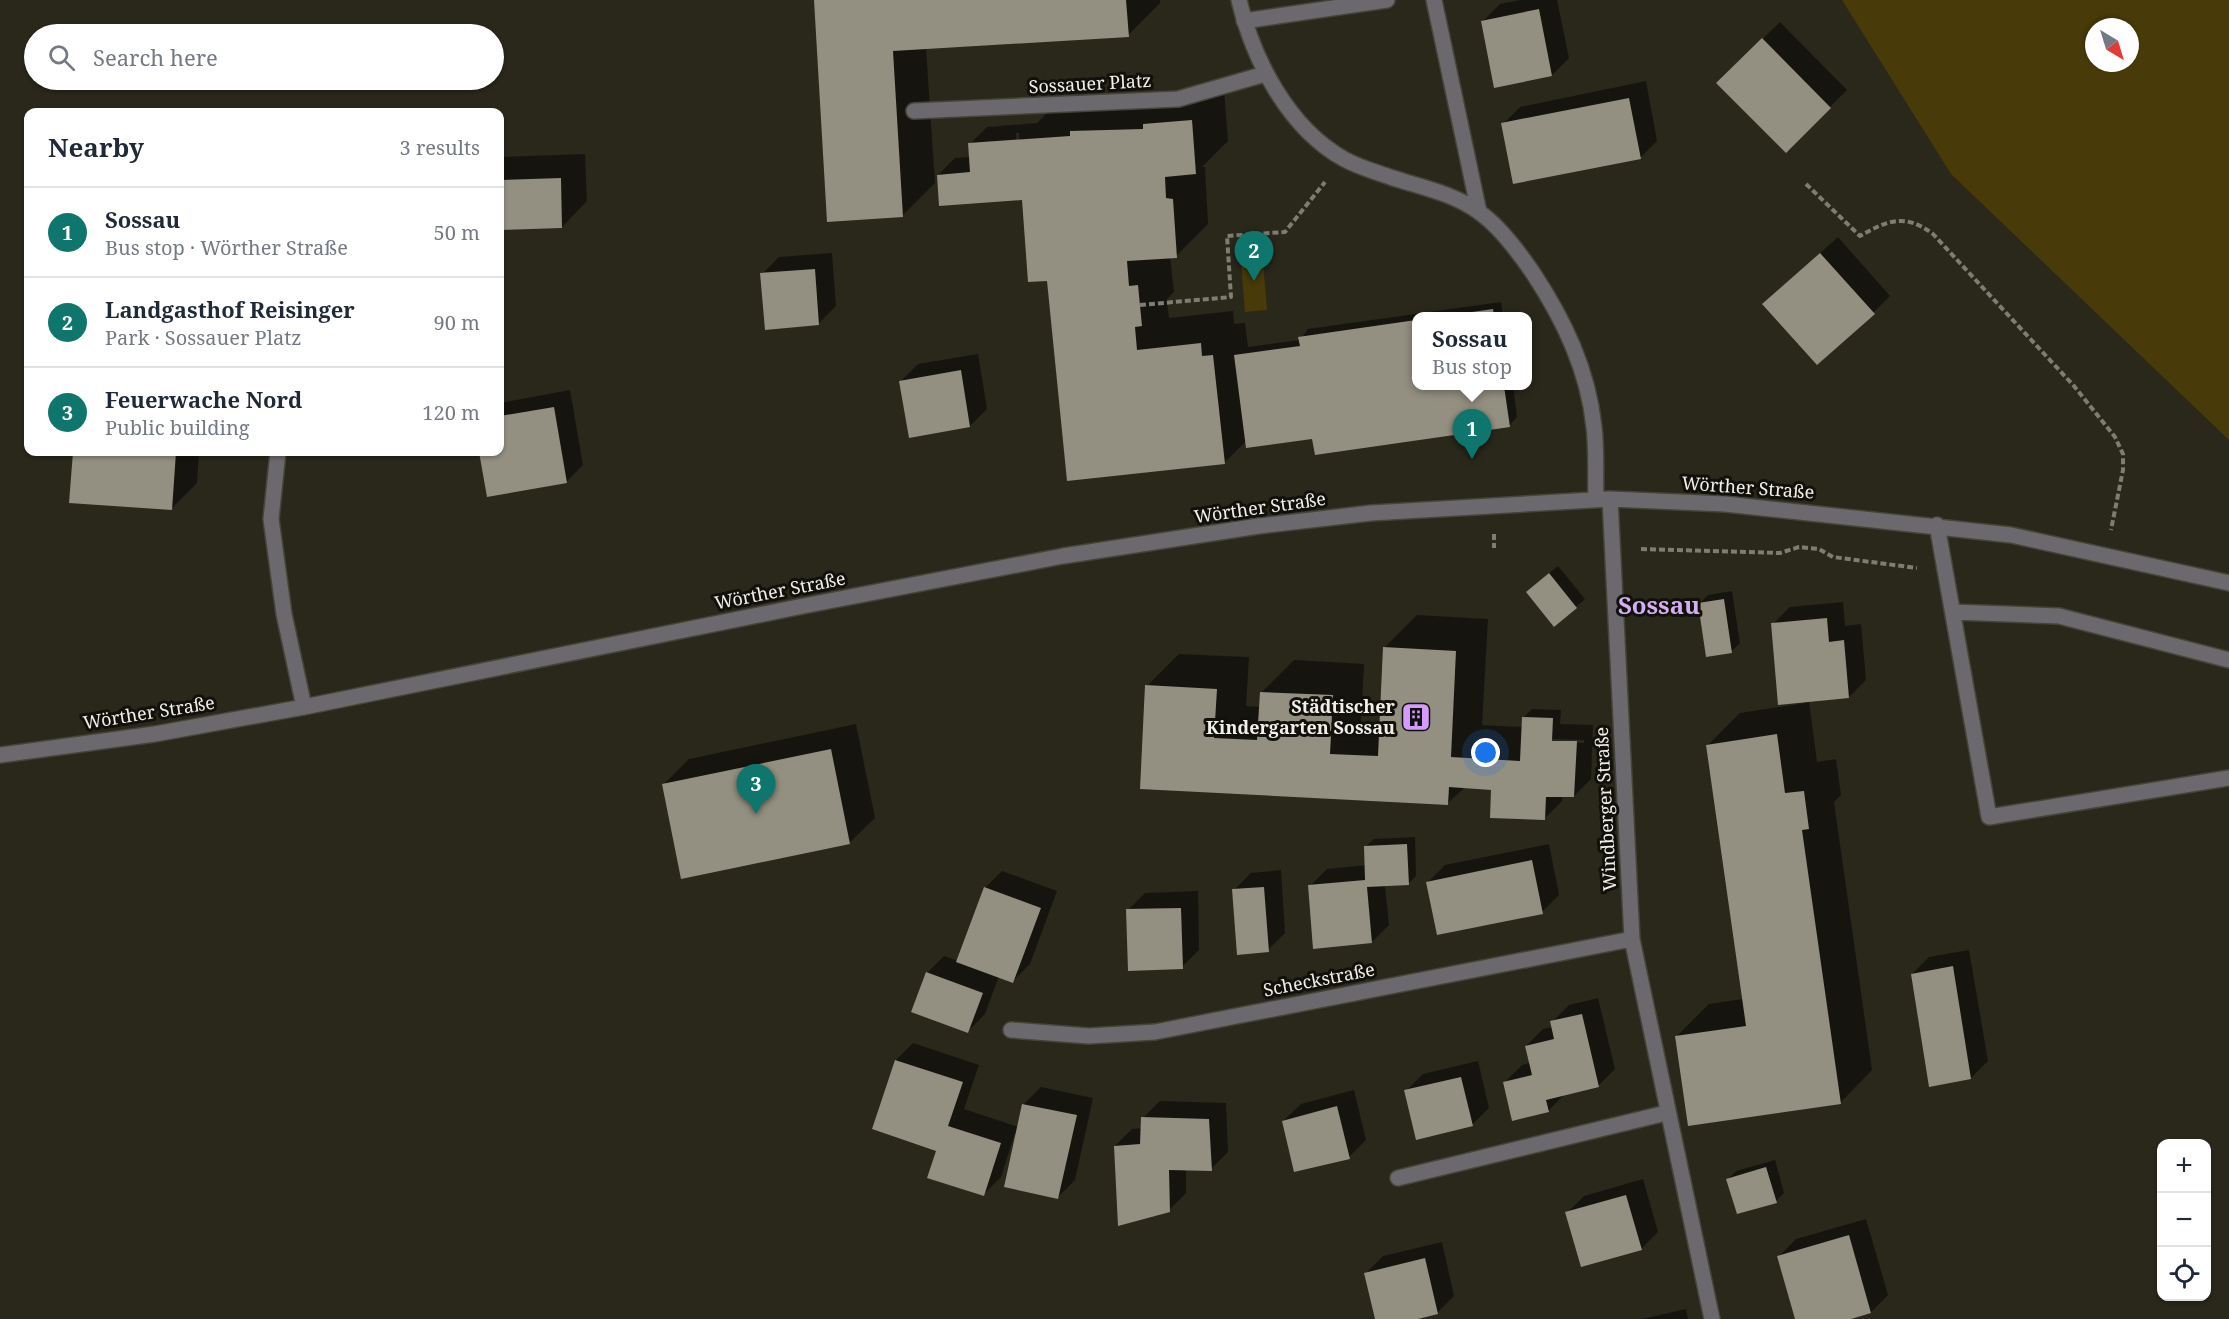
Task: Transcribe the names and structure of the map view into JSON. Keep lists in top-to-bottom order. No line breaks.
{"streets":{"street":["Sossauer Platz","Wörther Straße","Windberger Straße","Scheckstraße"]},"crossings":[["Wörther Straße","Windberger Straße"],["Windberger Straße","Scheckstraße"]],"districts":["Sossau"],"places":{"building":["Städtischer Kindergarten Sossau"]},"north":"bottom right","page":{"search":"Search here","heading":["Nearby","3 results"],"list":[{"mark":"1","name":"Sossau","note":"Bus stop · Wörther Straße","value":"50 m"},{"mark":"2","name":"Landgasthof Reisinger","note":"Park · Sossauer Platz","value":"90 m"},{"mark":"3","name":"Feuerwache Nord","note":"Public building","value":"120 m"}],"pins":["2","1","3"],"popup":["Sossau","Bus stop"],"map_buttons":["+","−"]}}
